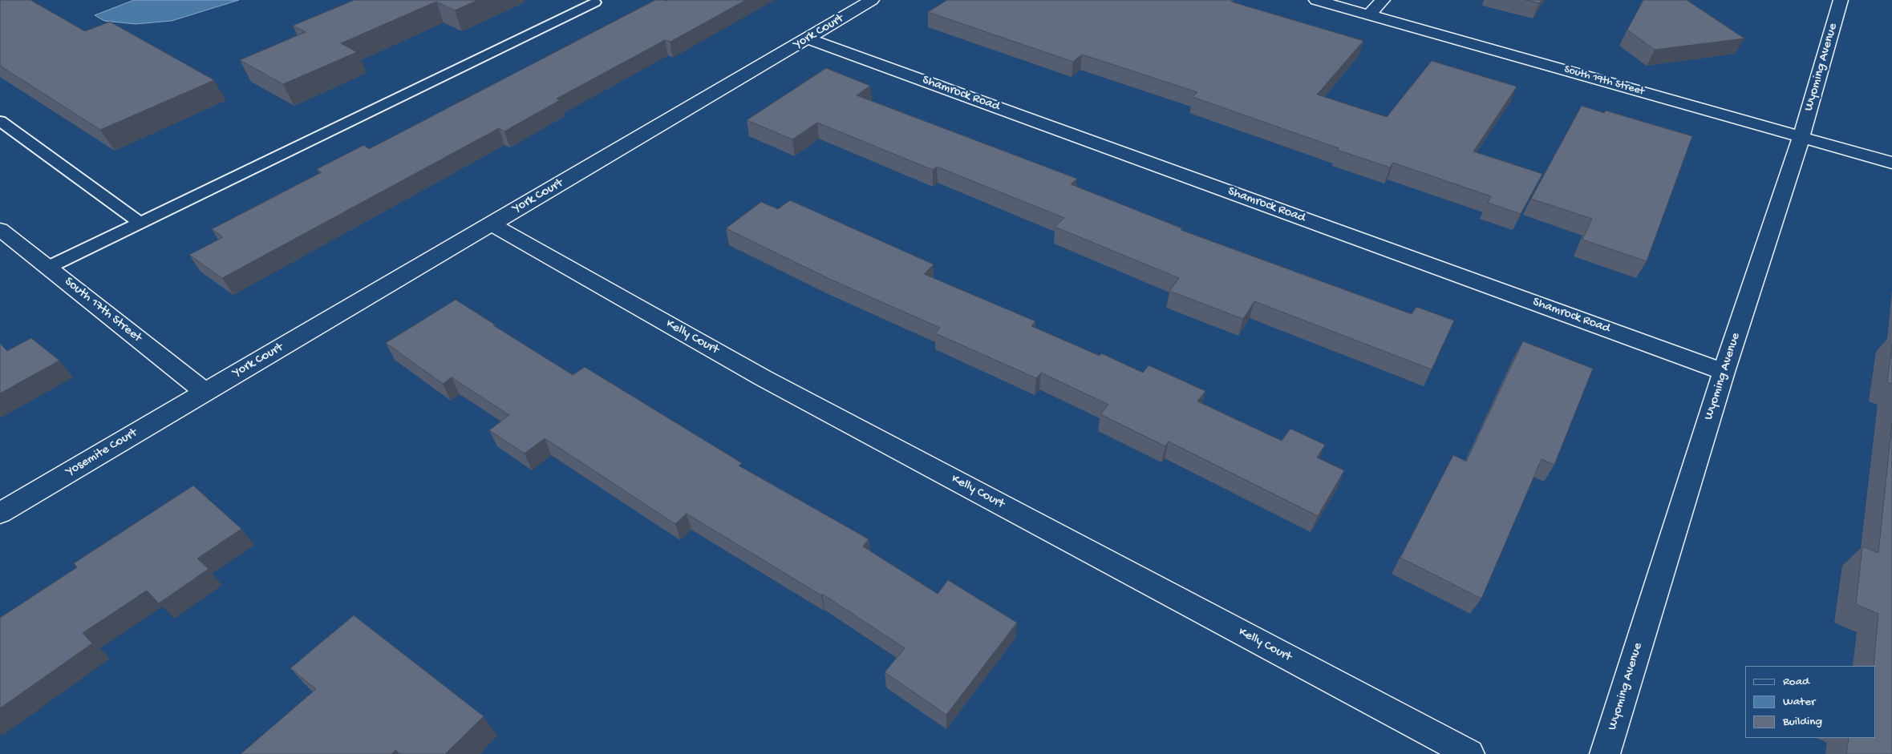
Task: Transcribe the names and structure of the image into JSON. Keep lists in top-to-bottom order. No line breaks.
{"streets":{"street":["York Court","Wyoming Avenue","South 19th Street","Shamrock Road","South 17th Street","Kelly Court","Yosemite Court"]},"crossings":[["York Court","Shamrock Road"],["York Court","South 17th Street"],["York Court","Kelly Court"],["York Court","Yosemite Court"],["Wyoming Avenue","South 19th Street"],["Wyoming Avenue","Shamrock Road"],["South 17th Street","Yosemite Court"]],"legend":["Road","Water","Building"]}
